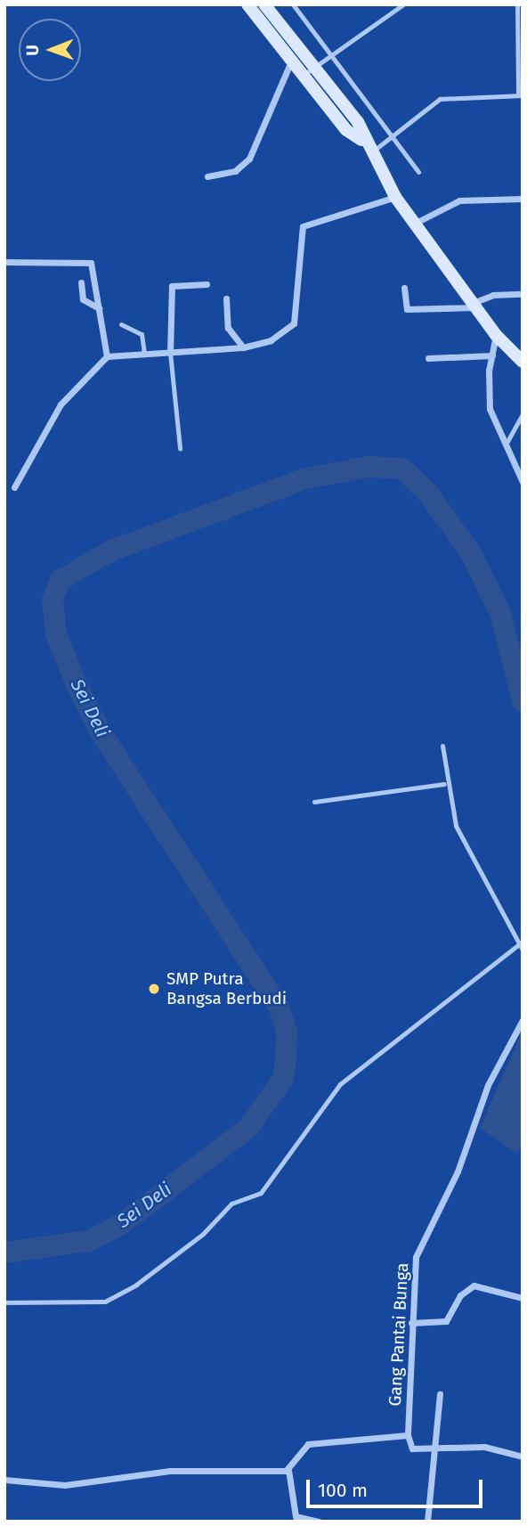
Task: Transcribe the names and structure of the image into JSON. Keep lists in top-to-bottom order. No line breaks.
{"streets":{"street":["Gang Pantai Bunga"]},"water":["Sei Deli"],"places":["SMP Putra Bangsa Berbudi"],"scale_bar":"100 m","north":"left"}
